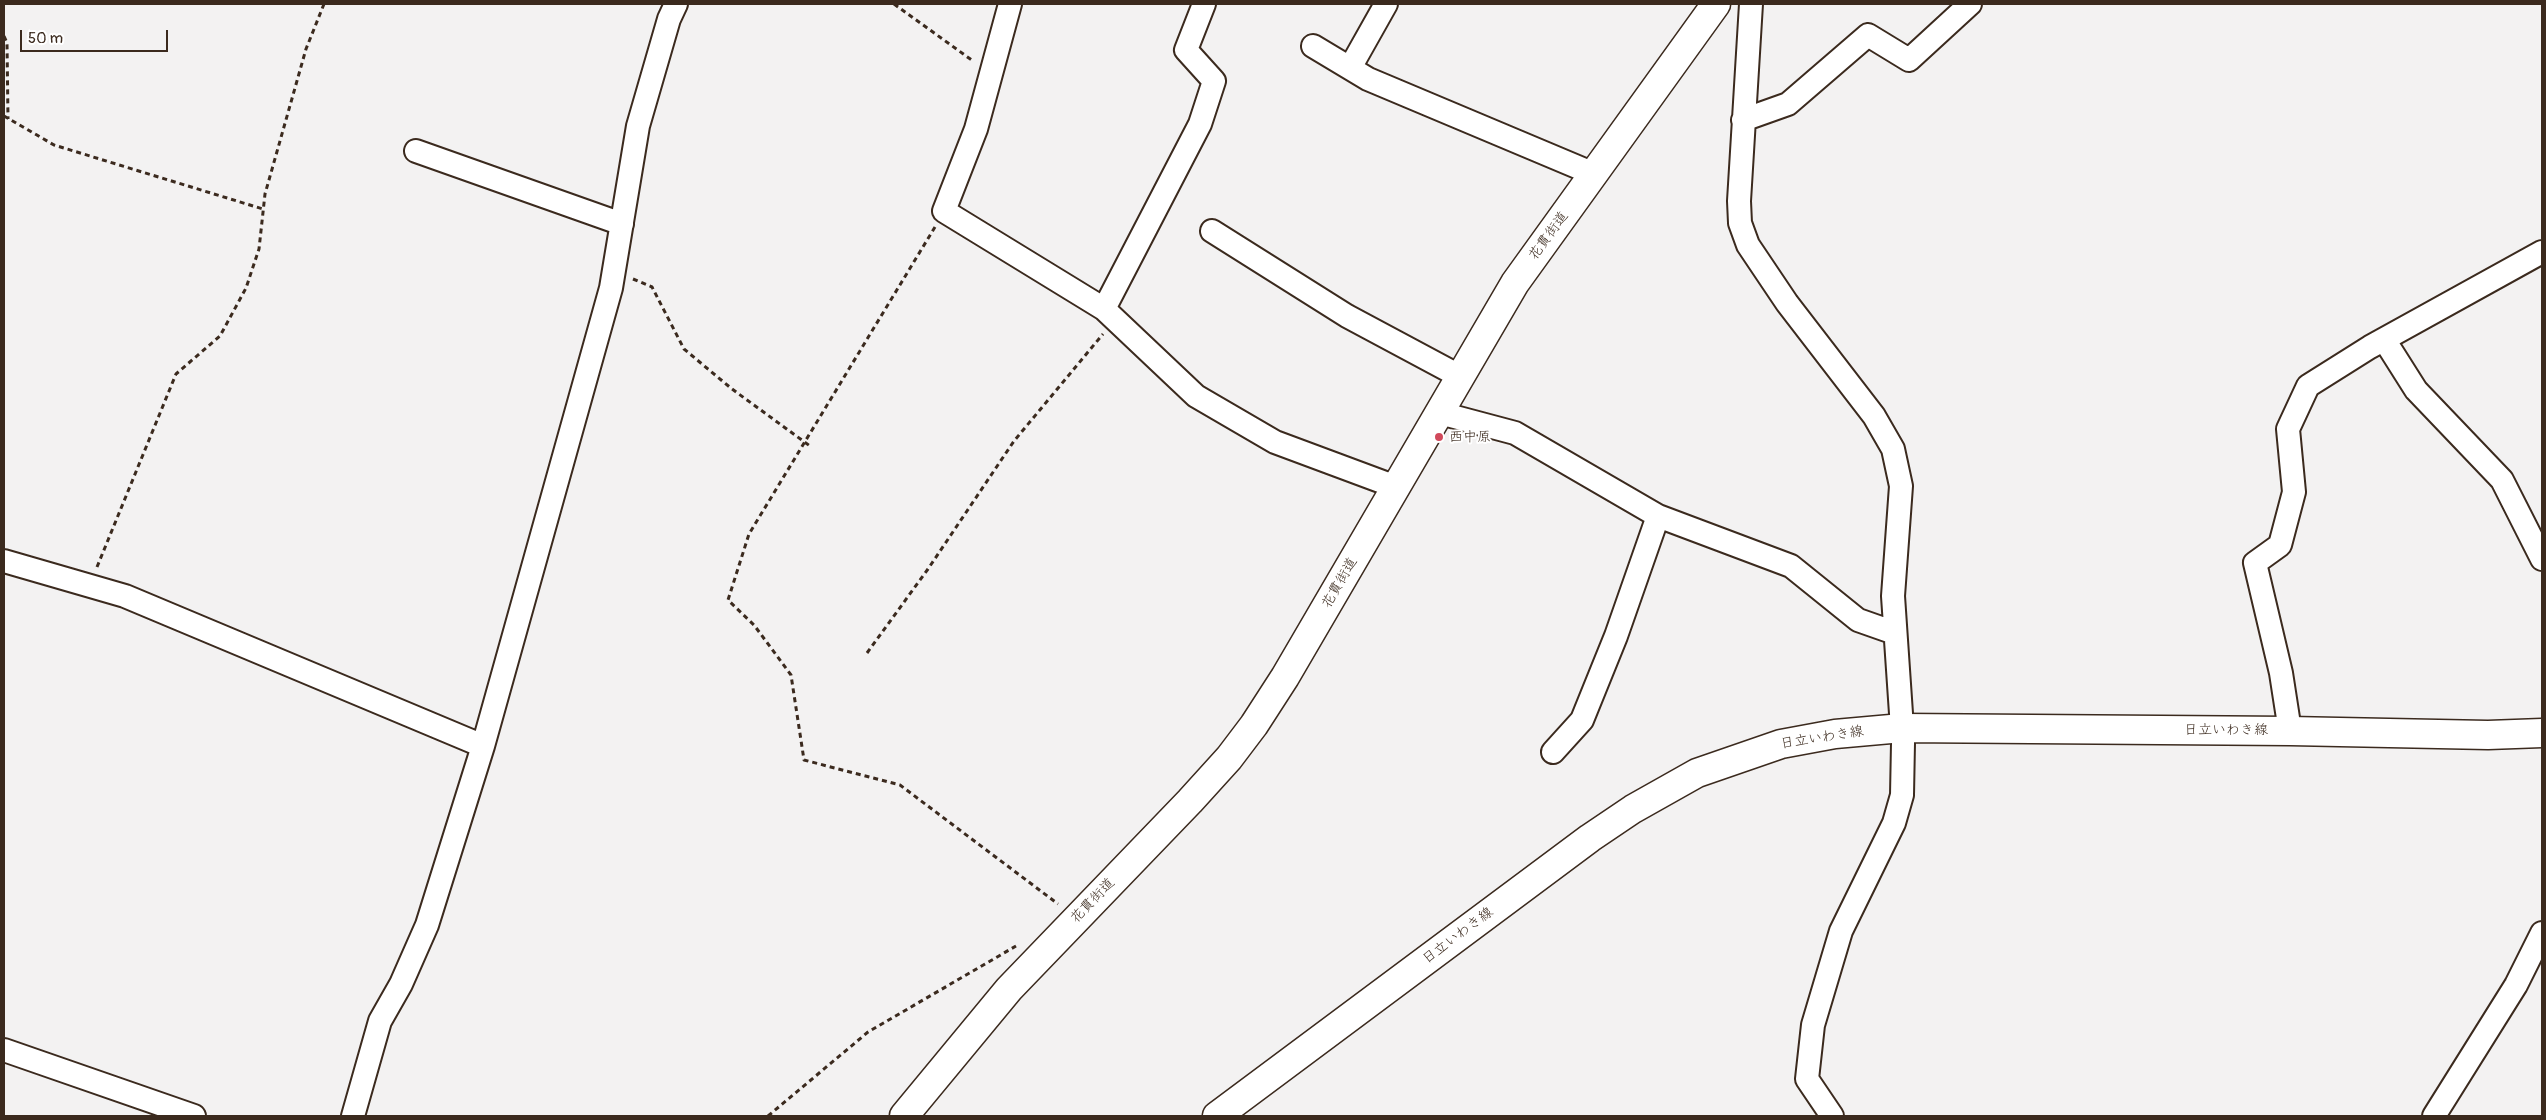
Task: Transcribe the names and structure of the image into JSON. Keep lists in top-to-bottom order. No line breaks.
{"streets":{"main road":["花貫街道","日立いわき線"]},"places":["西中原"],"scale_bar":"50 m"}
